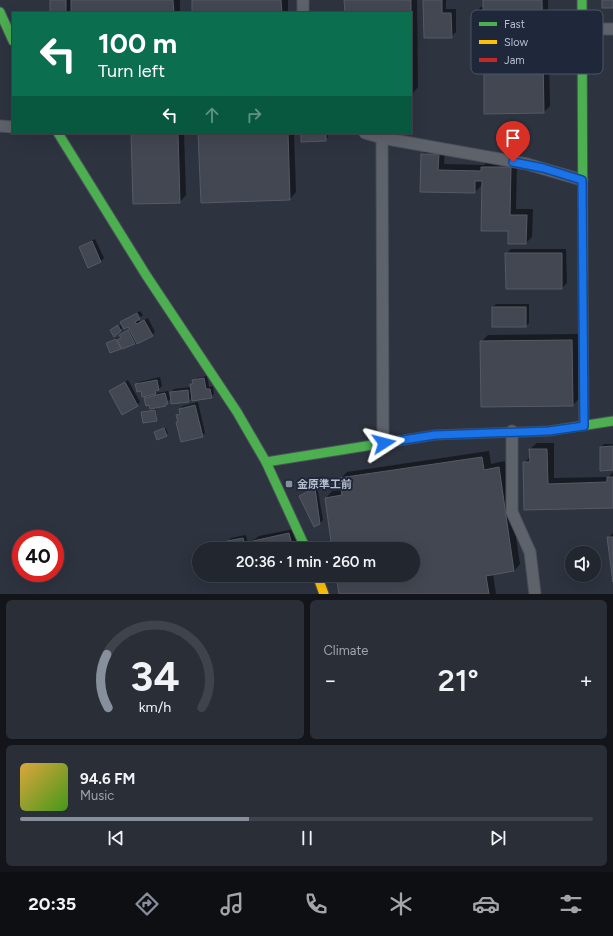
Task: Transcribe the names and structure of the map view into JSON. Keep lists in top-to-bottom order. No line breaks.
{"places":{"transit":["金原準工前"]},"legend":["Fast","Slow","Jam"],"page":{"turn":["100 m","Turn left"],"limit":"40","trip":"20:36 · 1 min · 260 m","tile":"Climate","heat":["−","21°","+"],"song":["94.6 FM","Music"],"tabs":"20:35","gauge":["34","km/h"]}}
